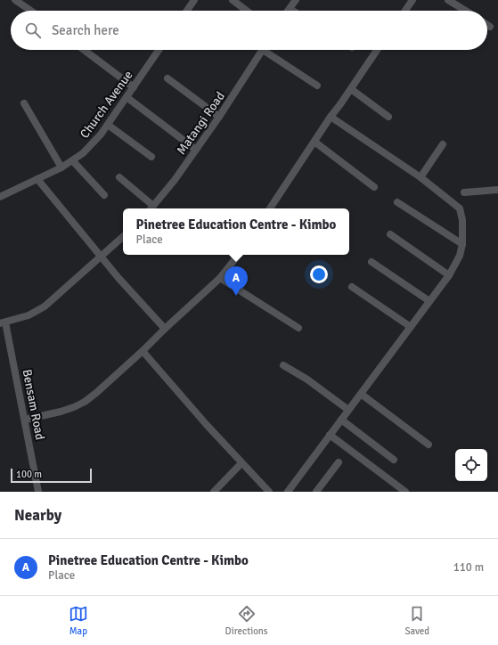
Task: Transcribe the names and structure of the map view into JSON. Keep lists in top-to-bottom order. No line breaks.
{"streets":{"street":["Church Avenue","Matangi Road","Bensam Road"]},"scale_bar":"100 m","page":{"search":"Search here","popup":["Pinetree Education Centre - Kimbo","Place"],"pins":"A","scale":"100 m","heading":"Nearby","list":[{"mark":"A","name":"Pinetree Education Centre - Kimbo","note":"Place","value":"110 m"}],"nav":["Map","Directions","Saved"]}}
